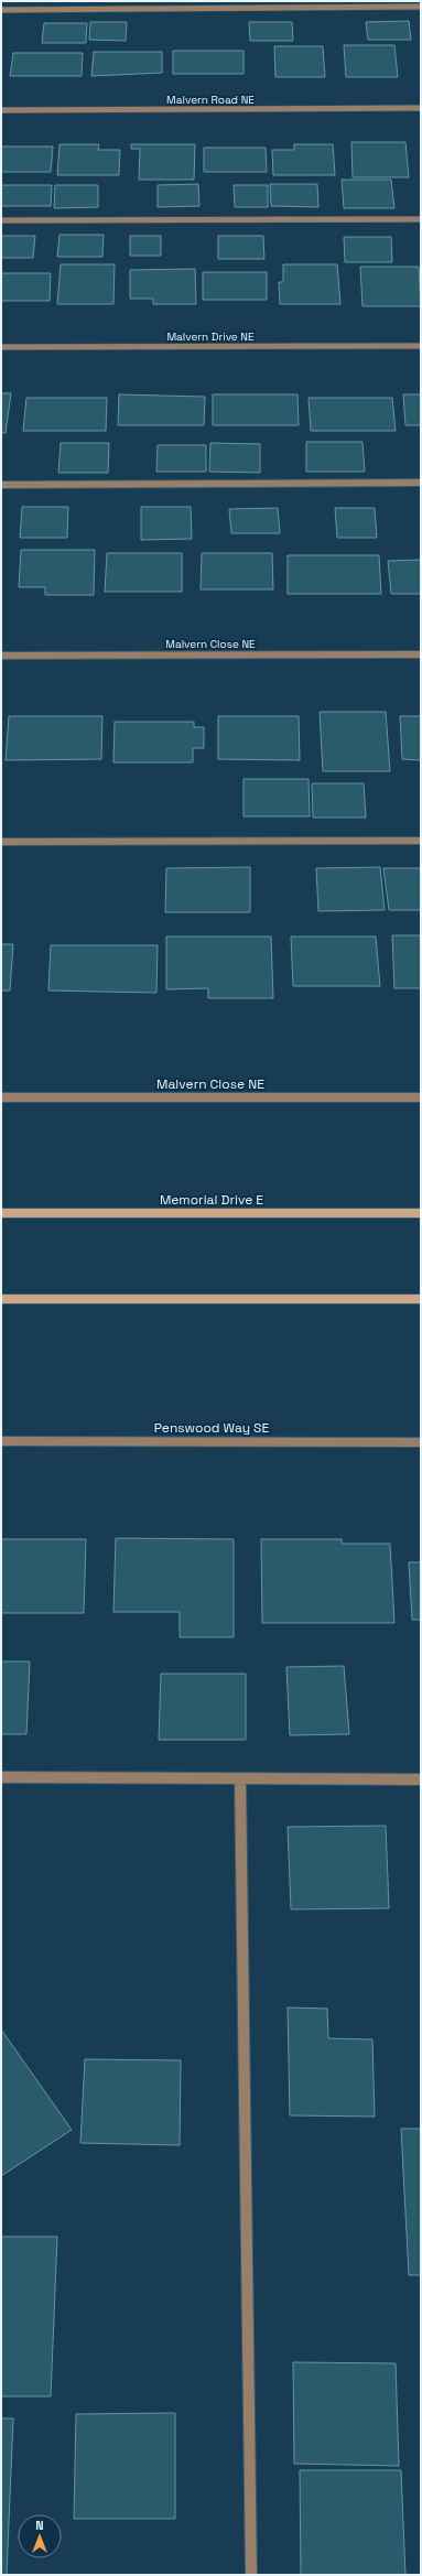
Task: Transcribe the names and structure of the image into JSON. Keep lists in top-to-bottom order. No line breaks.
{"streets":{"main road":["Memorial Drive E"],"street":["Malvern Road NE","Malvern Drive NE","Malvern Close NE","Penswood Way SE"]},"north":"top"}
